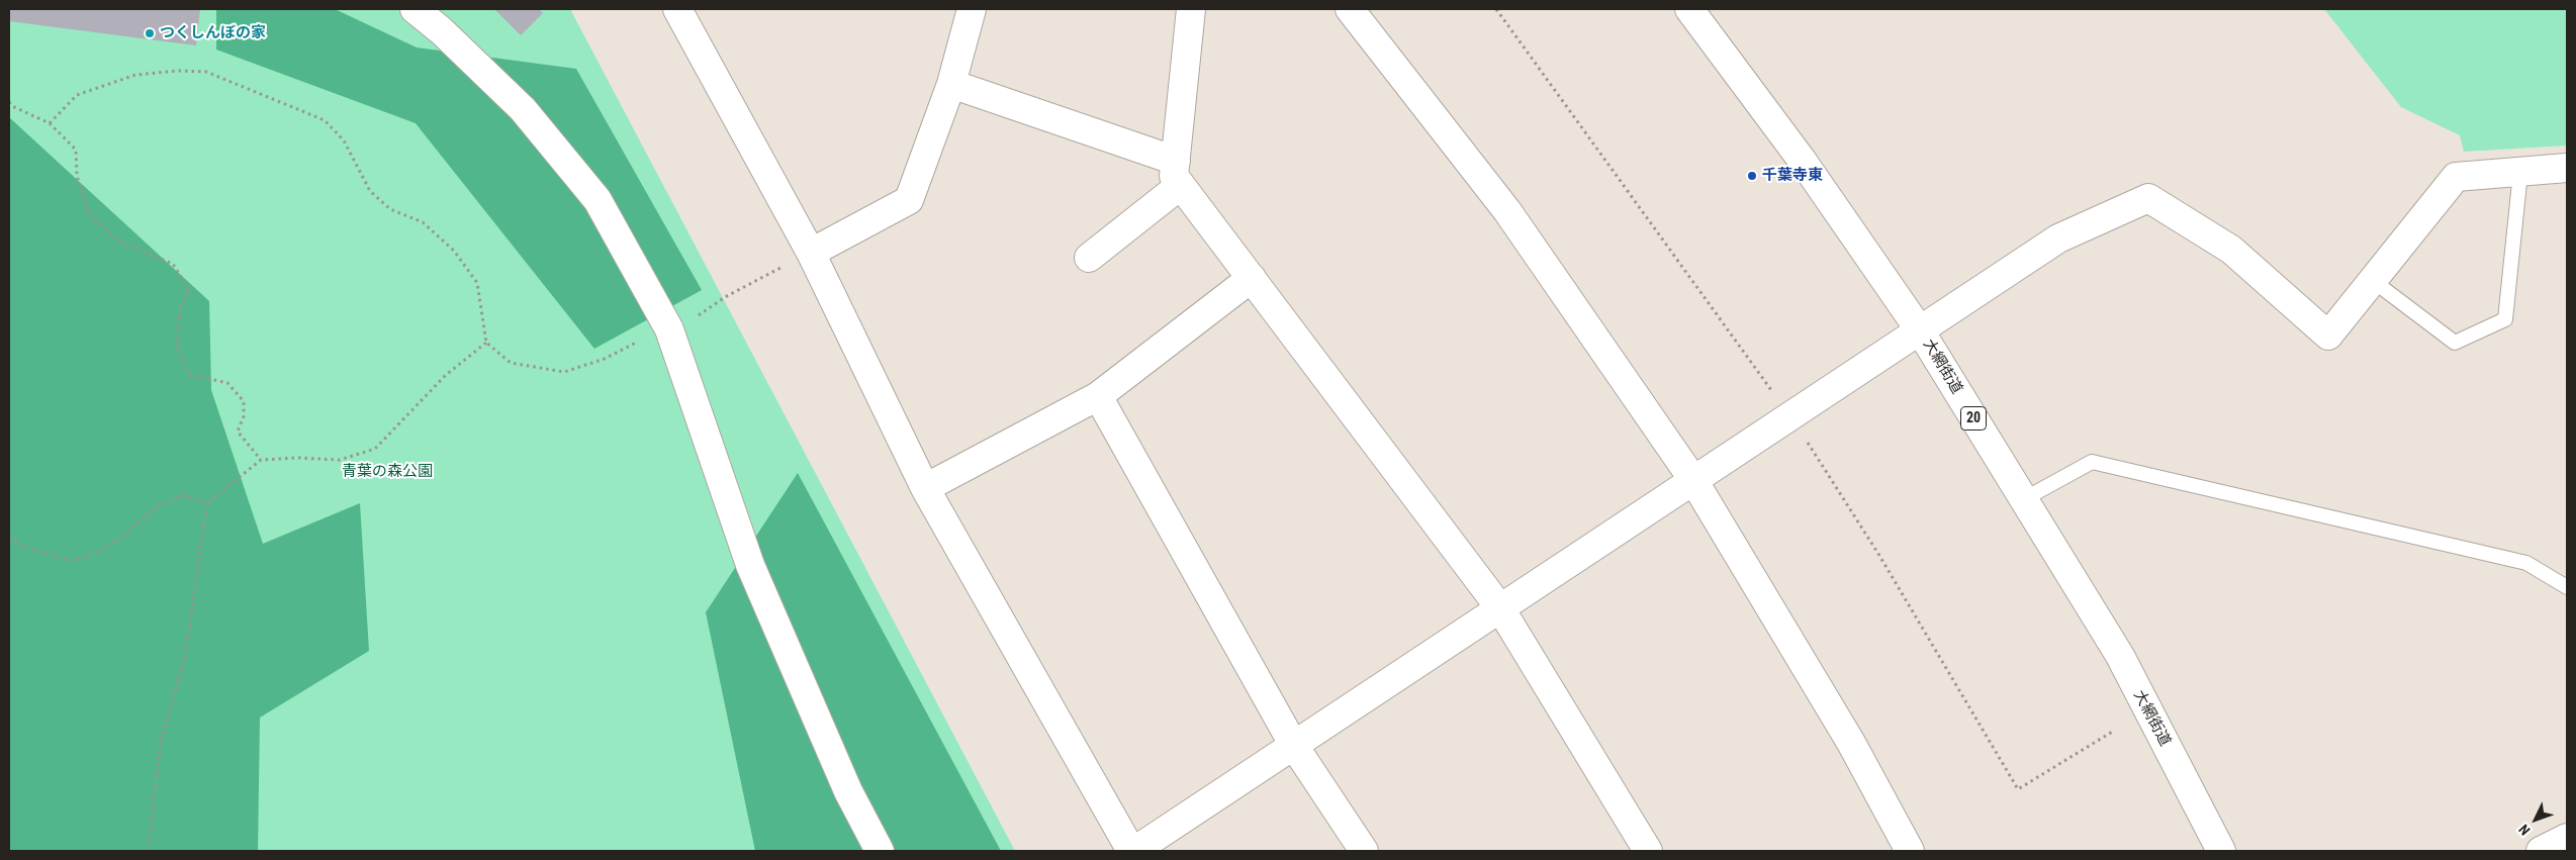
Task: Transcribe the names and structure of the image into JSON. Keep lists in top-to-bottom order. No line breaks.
{"streets":{"street":["大網街道","20"]},"parks":["青葉の森公園"],"places":["つくしんぼの家","千葉寺東"],"north":"bottom left"}
